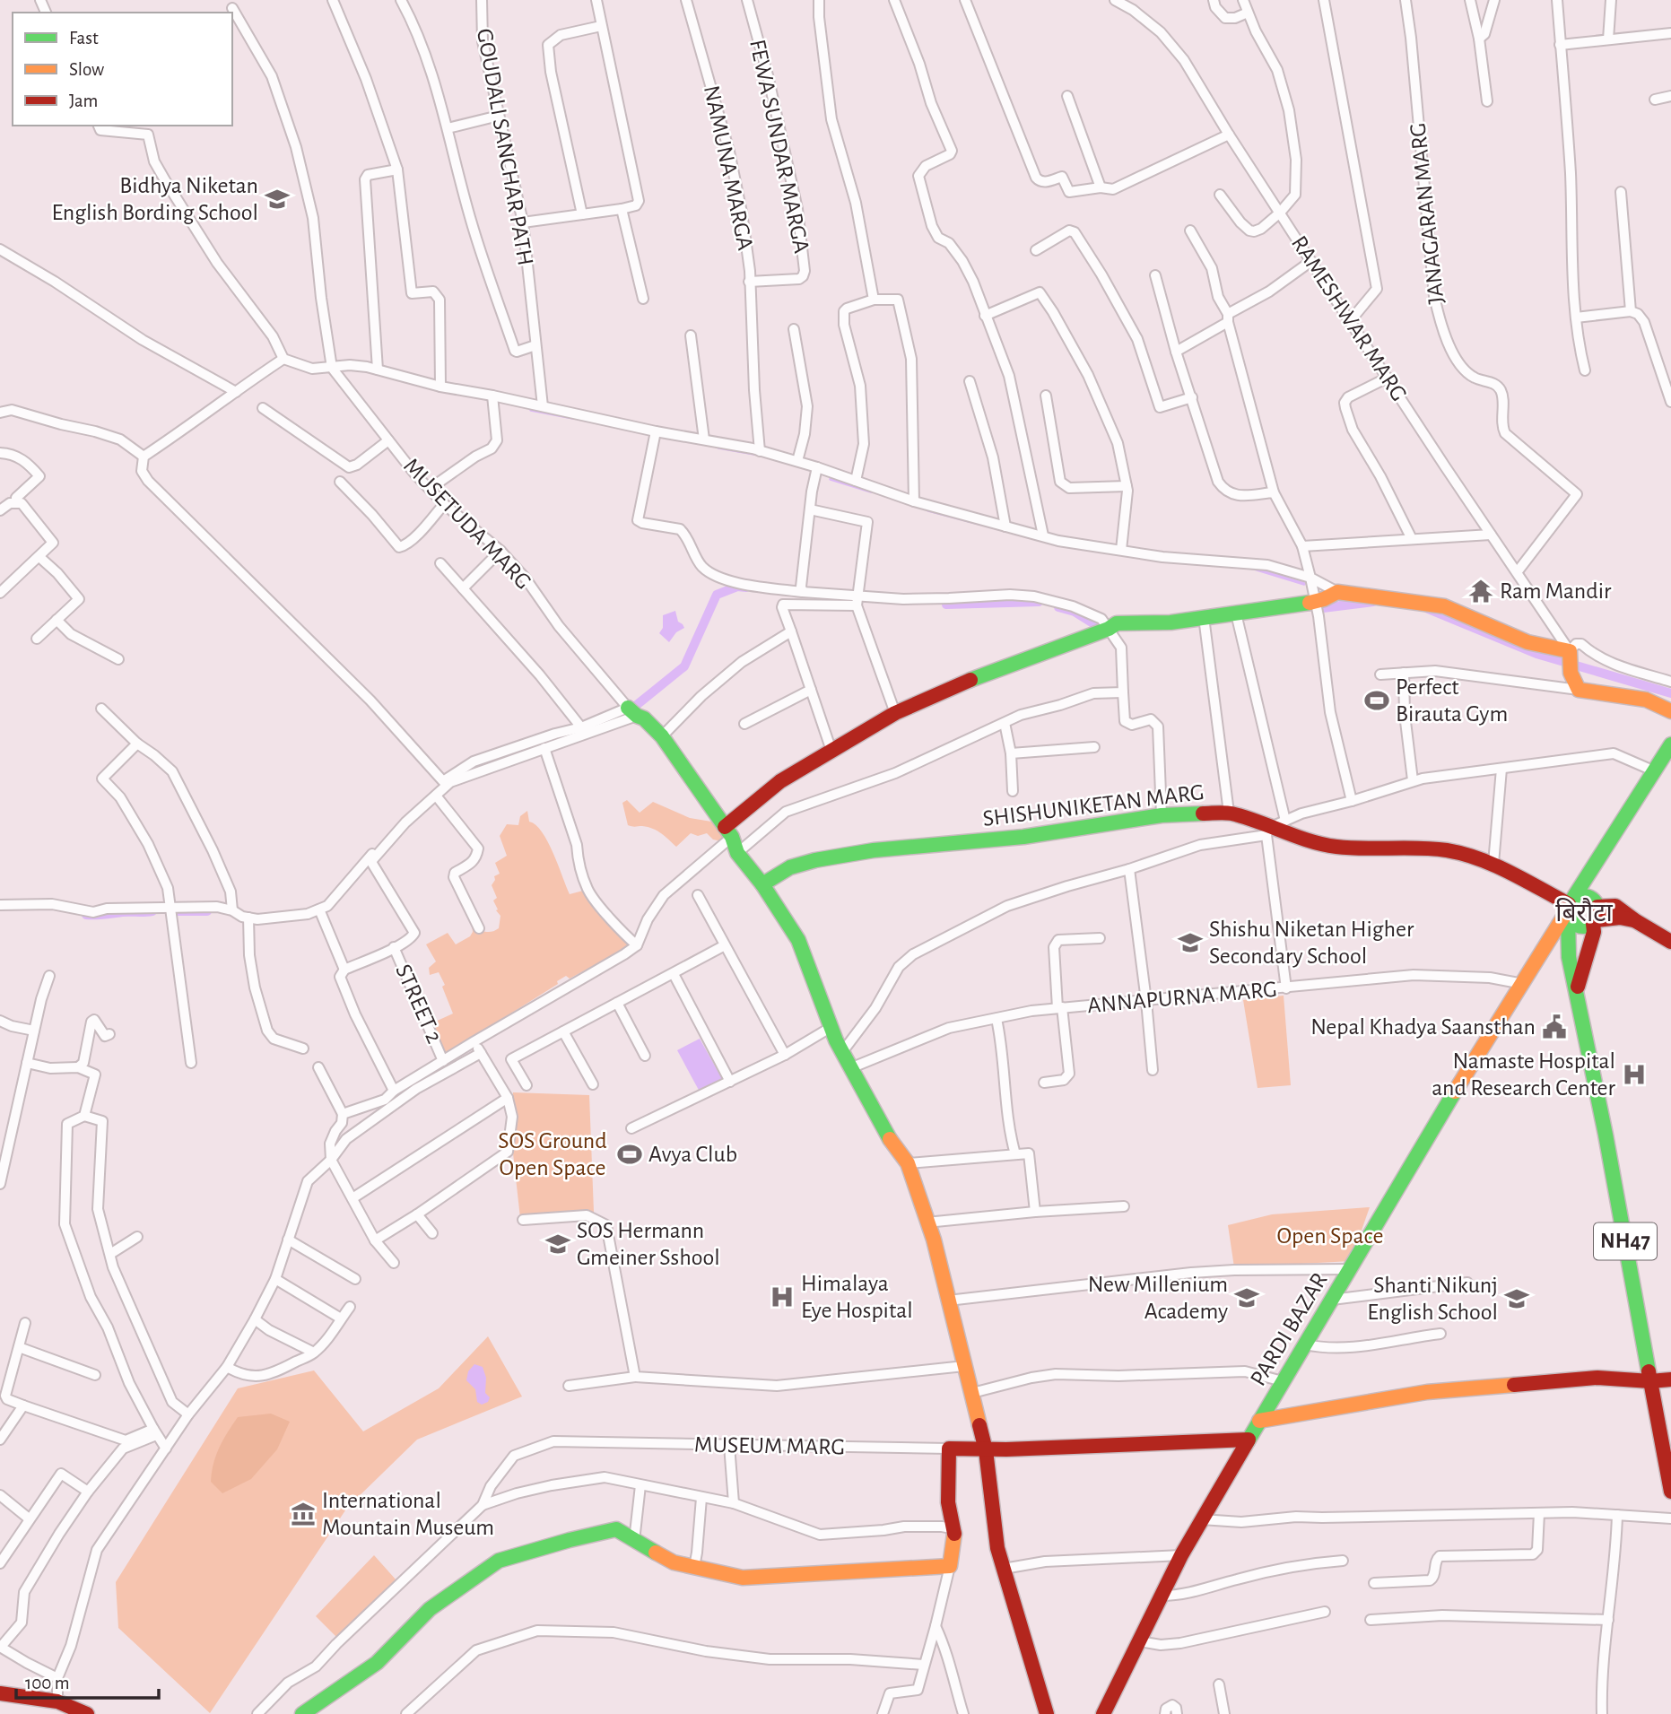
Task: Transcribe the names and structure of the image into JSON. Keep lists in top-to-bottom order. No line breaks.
{"streets":{"main road":["SHISHUNIKETAN MARG","NH47","PARDI BAZAR"],"street":["FEWA SUNDAR MARGA","GOUDALI SANCHAR PATH","NAMUNA MARGA","JANAGARAN MARG","RAMESHWAR MARG","MUSETUDA MARG","ANNAPURNA MARG","STREET 2","MUSEUM MARG"]},"crossings":[["FEWA SUNDAR MARGA","NAMUNA MARGA"],["JANAGARAN MARG","RAMESHWAR MARG"],["SHISHUNIKETAN MARG","NH47"],["SHISHUNIKETAN MARG","PARDI BAZAR"],["ANNAPURNA MARG","PARDI BAZAR"],["NH47","PARDI BAZAR"]],"districts":["बिरौटा"],"parks":["SOS Ground Open Space","Open Space"],"places":{"school or university":["Bidhya Niketan English Bording School","Shishu Niketan Higher Secondary School","SOS Hermann Gmeiner Sshool","New Millenium Academy","Shanti Nikunj English School"],"temple":["Ram Mandir"],"sports":["Perfect Birauta Gym","Avya Club"],"public building":["Nepal Khadya Saansthan"],"hospital":["Namaste Hospital and Research Center","Himalaya Eye Hospital"],"museum":["International Mountain Museum"]},"legend":["Fast","Slow","Jam"],"scale_bar":"100 m"}
